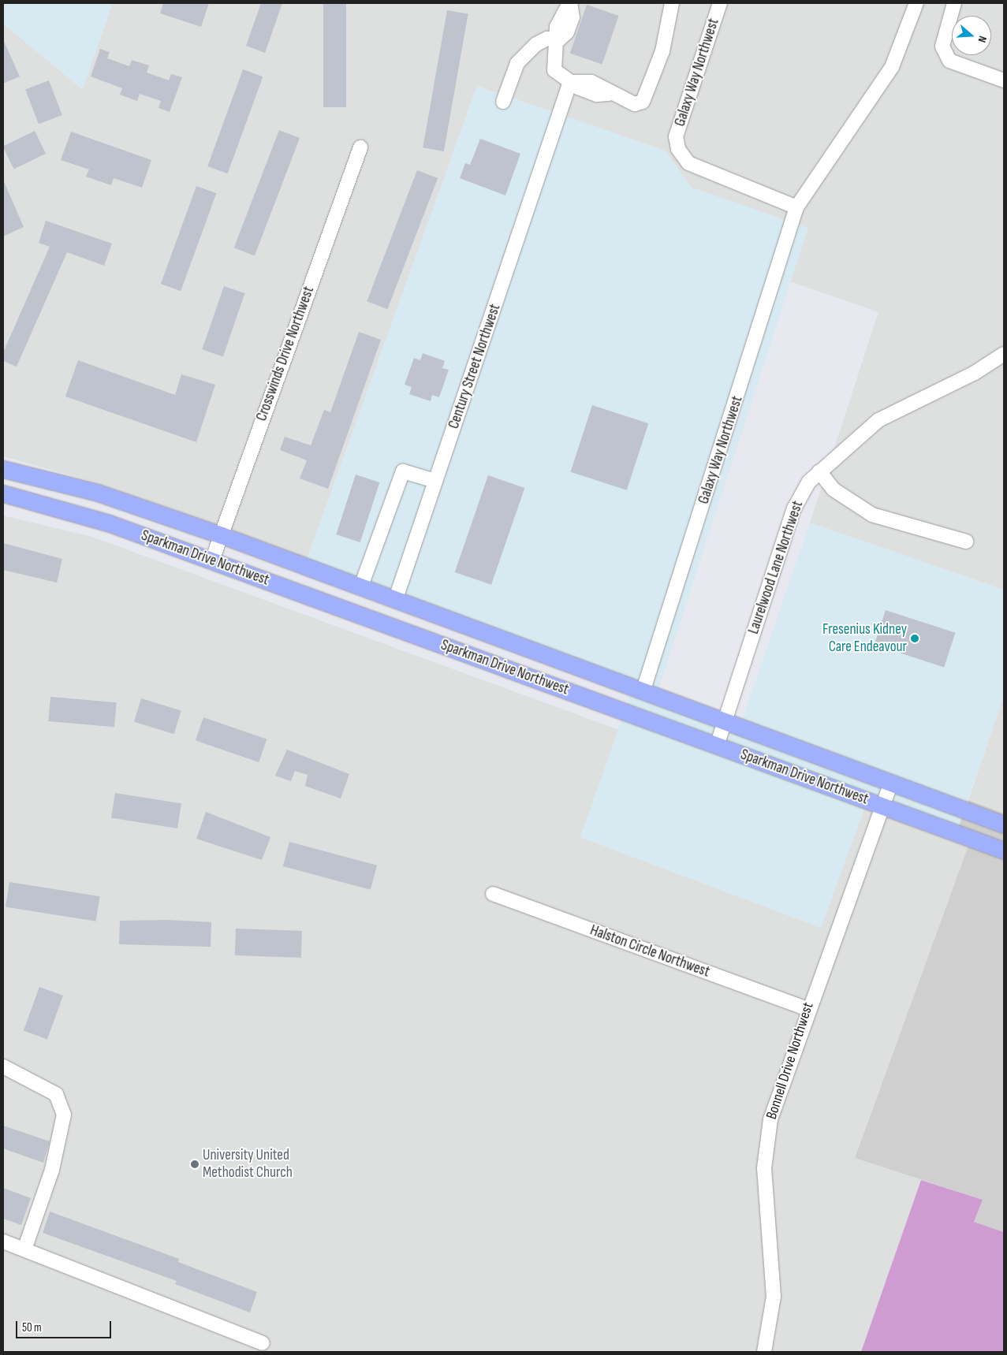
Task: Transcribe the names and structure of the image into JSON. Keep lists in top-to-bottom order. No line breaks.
{"streets":{"main road":["Sparkman Drive Northwest"],"street":["Galaxy Way Northwest","Crosswinds Drive Northwest","Century Street Northwest","Laurelwood Lane Northwest","Halston Circle Northwest","Bonnell Drive Northwest"]},"crossings":[["Galaxy Way Northwest","Sparkman Drive Northwest"],["Crosswinds Drive Northwest","Sparkman Drive Northwest"],["Century Street Northwest","Sparkman Drive Northwest"],["Sparkman Drive Northwest","Laurelwood Lane Northwest"],["Sparkman Drive Northwest","Bonnell Drive Northwest"],["Halston Circle Northwest","Bonnell Drive Northwest"]],"places":["Fresenius Kidney Care Endeavour","University United Methodist Church"],"scale_bar":"50 m","north":"right"}
